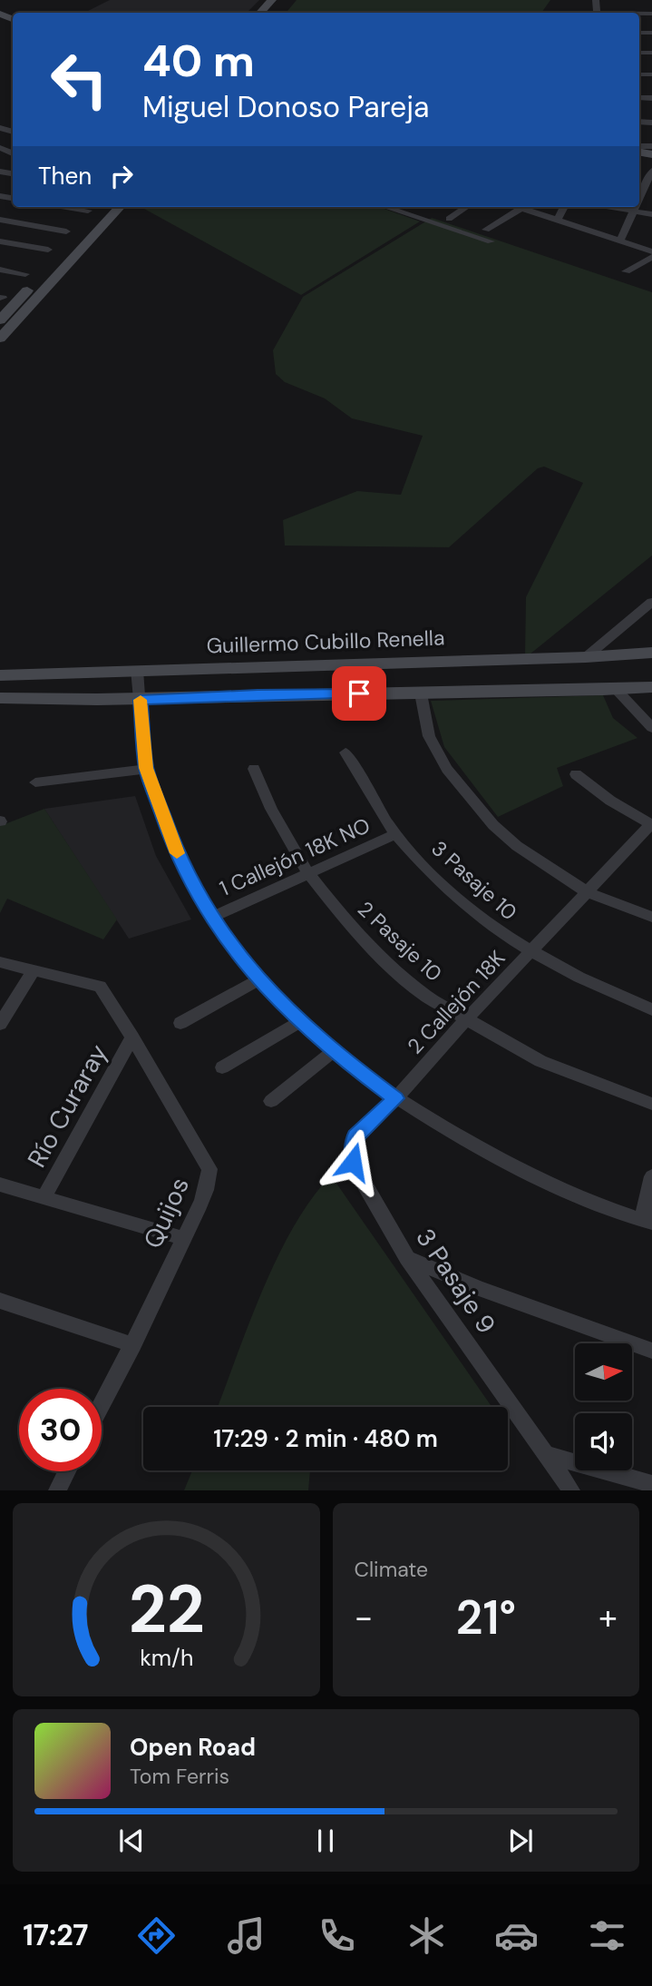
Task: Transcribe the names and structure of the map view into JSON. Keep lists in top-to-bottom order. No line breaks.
{"streets":{"street":["Guillermo Cubillo Renella","1 Callejón 18K NO","3 Pasaje 10","2 Pasaje 10","2 Callejón 18K","Río Curaray","Quijos","3 Pasaje 9"]},"crossings":[["1 Callejón 18K NO","3 Pasaje 10"],["1 Callejón 18K NO","2 Pasaje 10"],["3 Pasaje 10","2 Callejón 18K"],["2 Pasaje 10","2 Callejón 18K"],["2 Callejón 18K","3 Pasaje 9"],["Río Curaray","Quijos"]],"north":"right","page":{"turn":["40 m","Miguel Donoso Pareja"],"then":"Then","limit":"30","trip":"17:29 · 2 min · 480 m","tile":"Climate","heat":["−","21°","+"],"song":["Open Road","Tom Ferris"],"tabs":"17:27","gauge":["22","km/h"]}}
